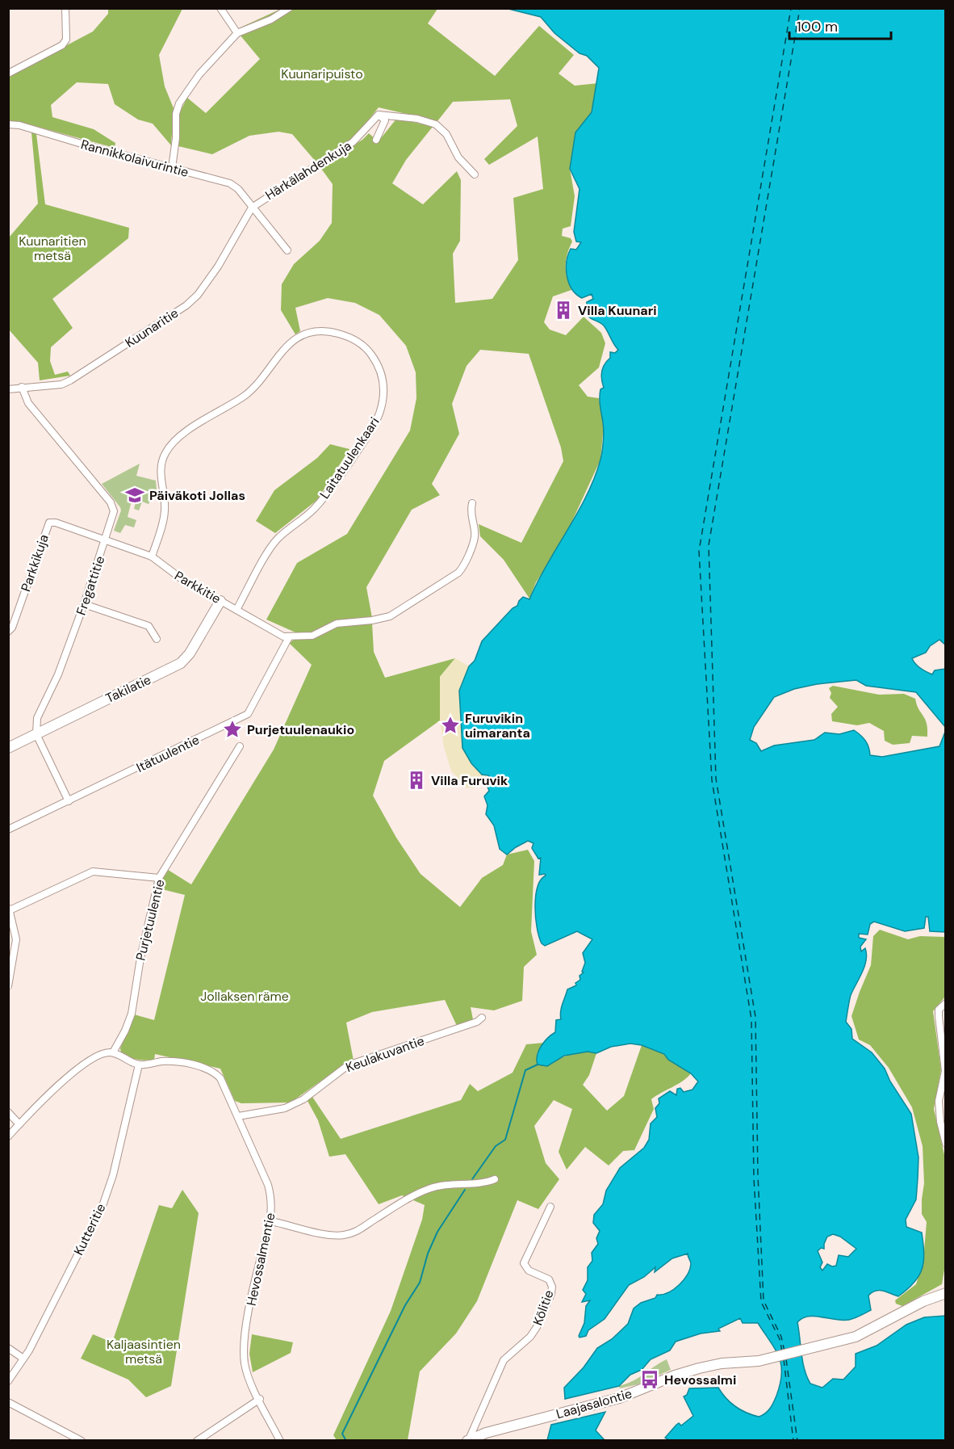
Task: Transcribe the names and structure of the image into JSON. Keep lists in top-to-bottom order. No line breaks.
{"streets":{"main road":["Takilatie","Laajasalontie"],"street":["Rannikkolaivurintie","Härkälahdenkuja","Kuunaritie","Laitatuulenkaari","Parkkikuja","Fregattitie","Parkkitie","Itätuulentie","Purjetuulentie","Keulakuvantie","Kutteritie","Hevossalmentie","Kölitie"]},"crossings":[["Rannikkolaivurintie","Härkälahdenkuja"],["Rannikkolaivurintie","Kuunaritie"],["Härkälahdenkuja","Kuunaritie"],["Kuunaritie","Fregattitie"],["Laitatuulenkaari","Parkkitie"],["Parkkikuja","Fregattitie"],["Parkkikuja","Parkkitie"],["Fregattitie","Parkkitie"],["Fregattitie","Takilatie"],["Parkkitie","Takilatie"],["Parkkitie","Itätuulentie"],["Keulakuvantie","Hevossalmentie"],["Kutteritie","Hevossalmentie"],["Kölitie","Laajasalontie"]],"parks":["Kuunaripuisto","Kuunaritien metsä","Jollaksen räme","Kaljaasintien metsä"],"places":{"building":["Villa Kuunari","Villa Furuvik"],"school or university":["Päiväkoti Jollas"],"place":["Furuvikin uimaranta","Purjetuulenaukio"],"bus stop":["Hevossalmi"]},"scale_bar":"100 m"}
